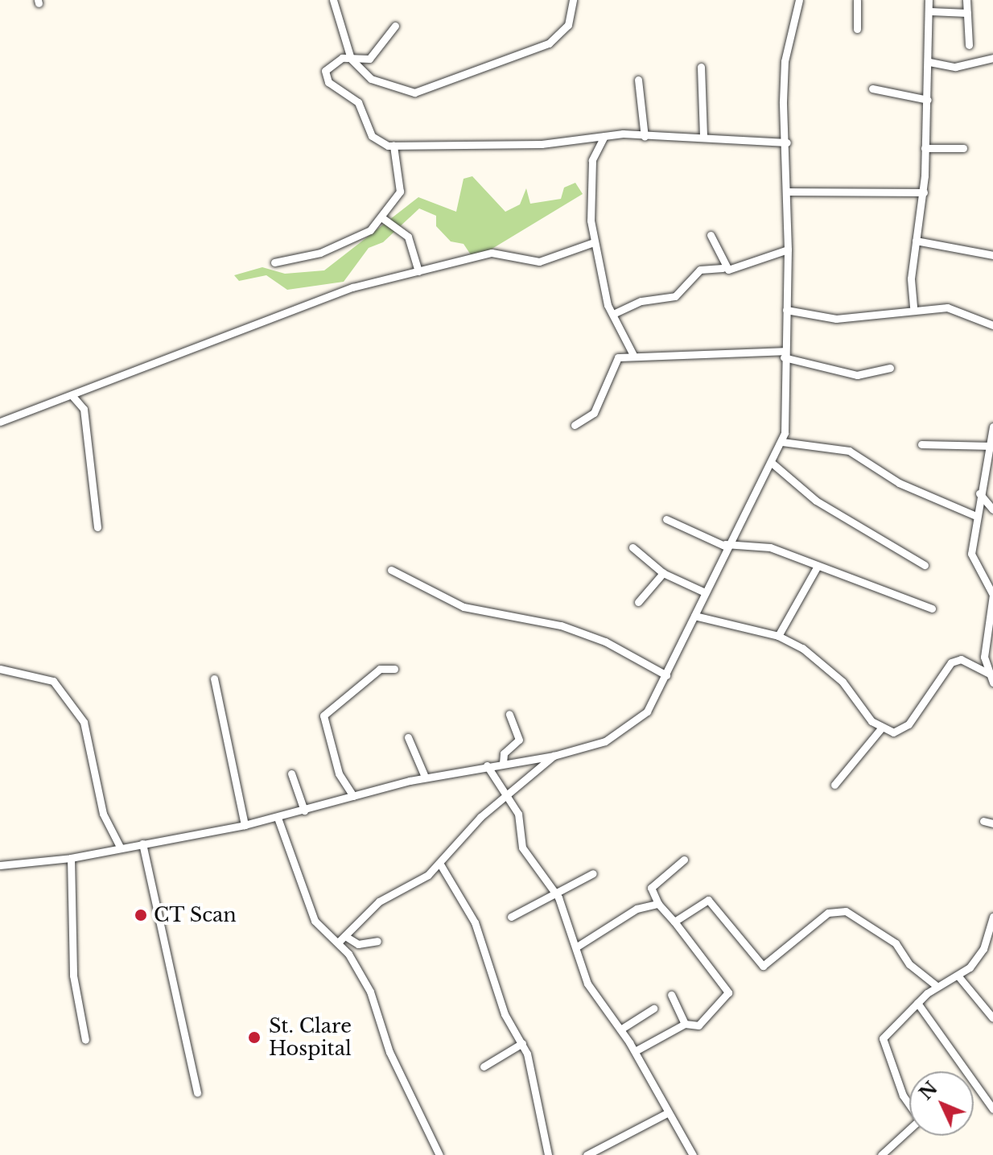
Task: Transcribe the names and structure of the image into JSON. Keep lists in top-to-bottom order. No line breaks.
{"places":["CT Scan","St. Clare Hospital"],"north":"top left"}
